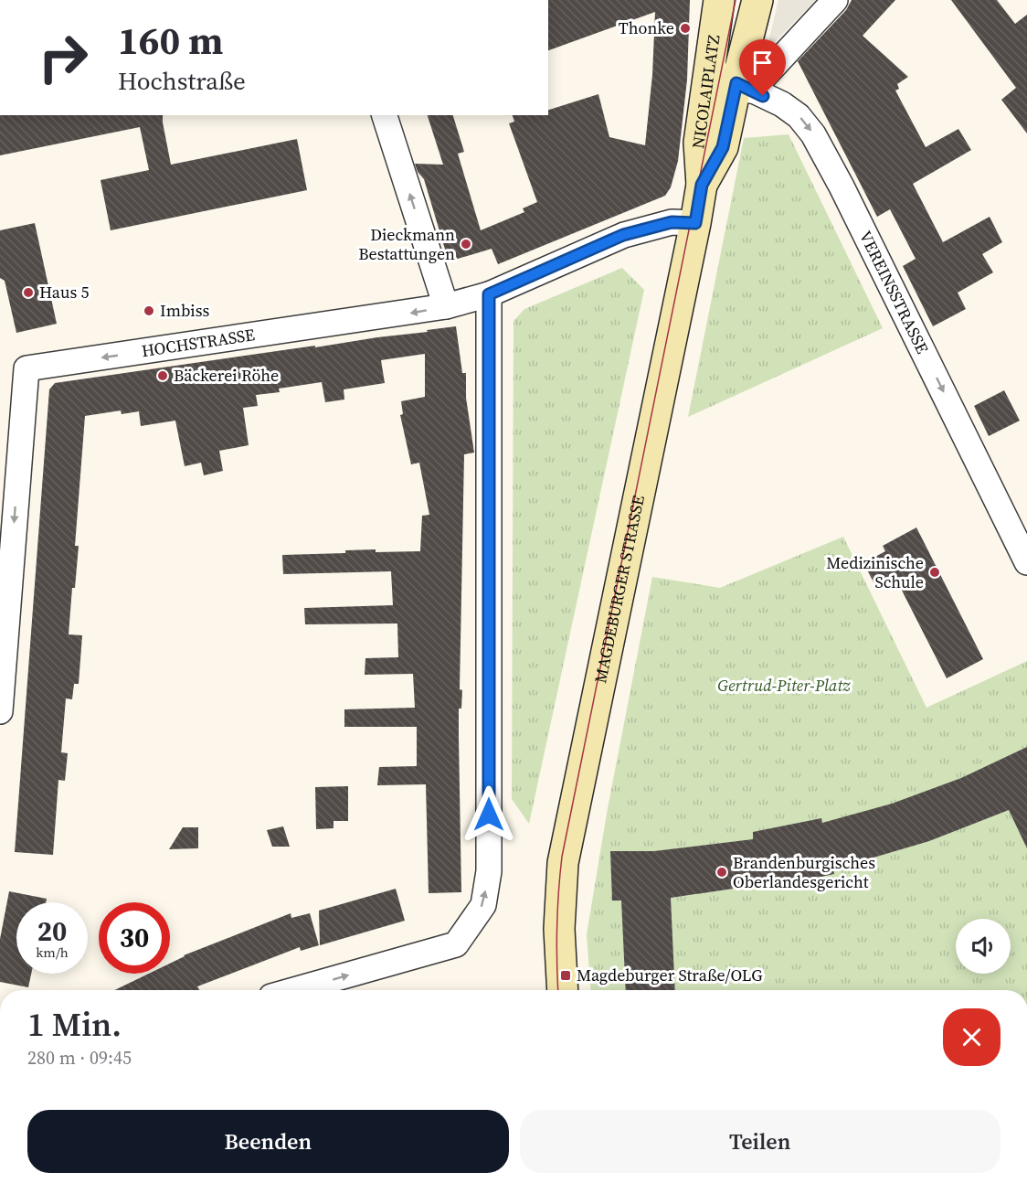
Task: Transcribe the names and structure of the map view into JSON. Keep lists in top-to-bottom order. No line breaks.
{"streets":{"street":["NICOLAIPLATZ","VEREINSSTRASSE","HOCHSTRASSE","MAGDEBURGER STRASSE"]},"crossings":[["NICOLAIPLATZ","VEREINSSTRASSE"],["NICOLAIPLATZ","MAGDEBURGER STRASSE"],["HOCHSTRASSE","MAGDEBURGER STRASSE"]],"one_way":["VEREINSSTRASSE"],"parks":["Gertrud-Piter-Platz"],"places":{"other":["Thonke","Dieckmann Bestattungen","Haus 5","Imbiss","Bäckerei Röhe","Medizinische Schule","Brandenburgisches Oberlandesgericht"],"transit":["Magdeburger Straße/OLG"]},"page":{"turn":["160 m","Hochstraße"],"speed":"20 km/h","limit":"30","heading":["1 Min.","280 m · 09:45"],"buttons":["Beenden","Teilen"]}}
